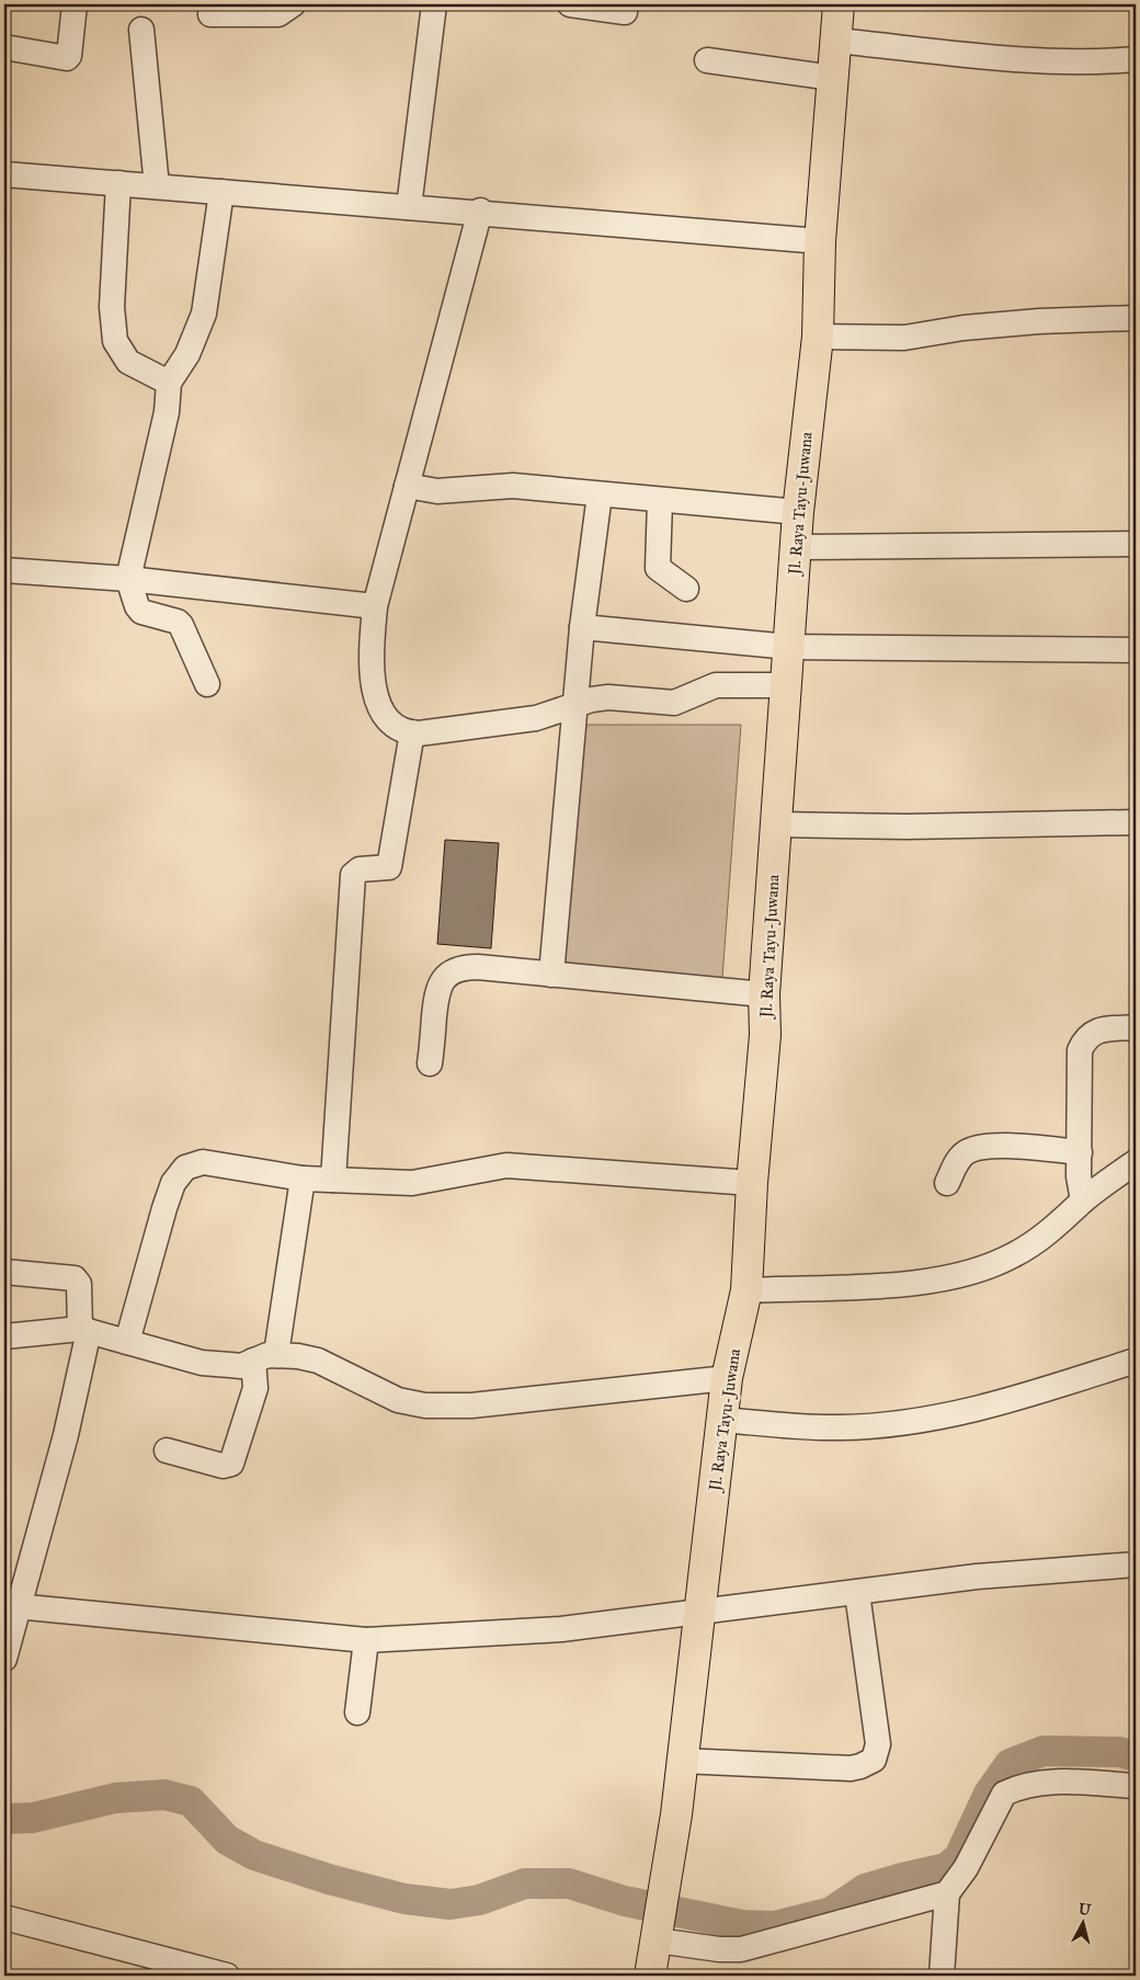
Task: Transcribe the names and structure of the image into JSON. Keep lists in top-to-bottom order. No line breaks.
{"streets":{"main road":["Jl. Raya Tayu-Juwana"]},"north":"top"}
